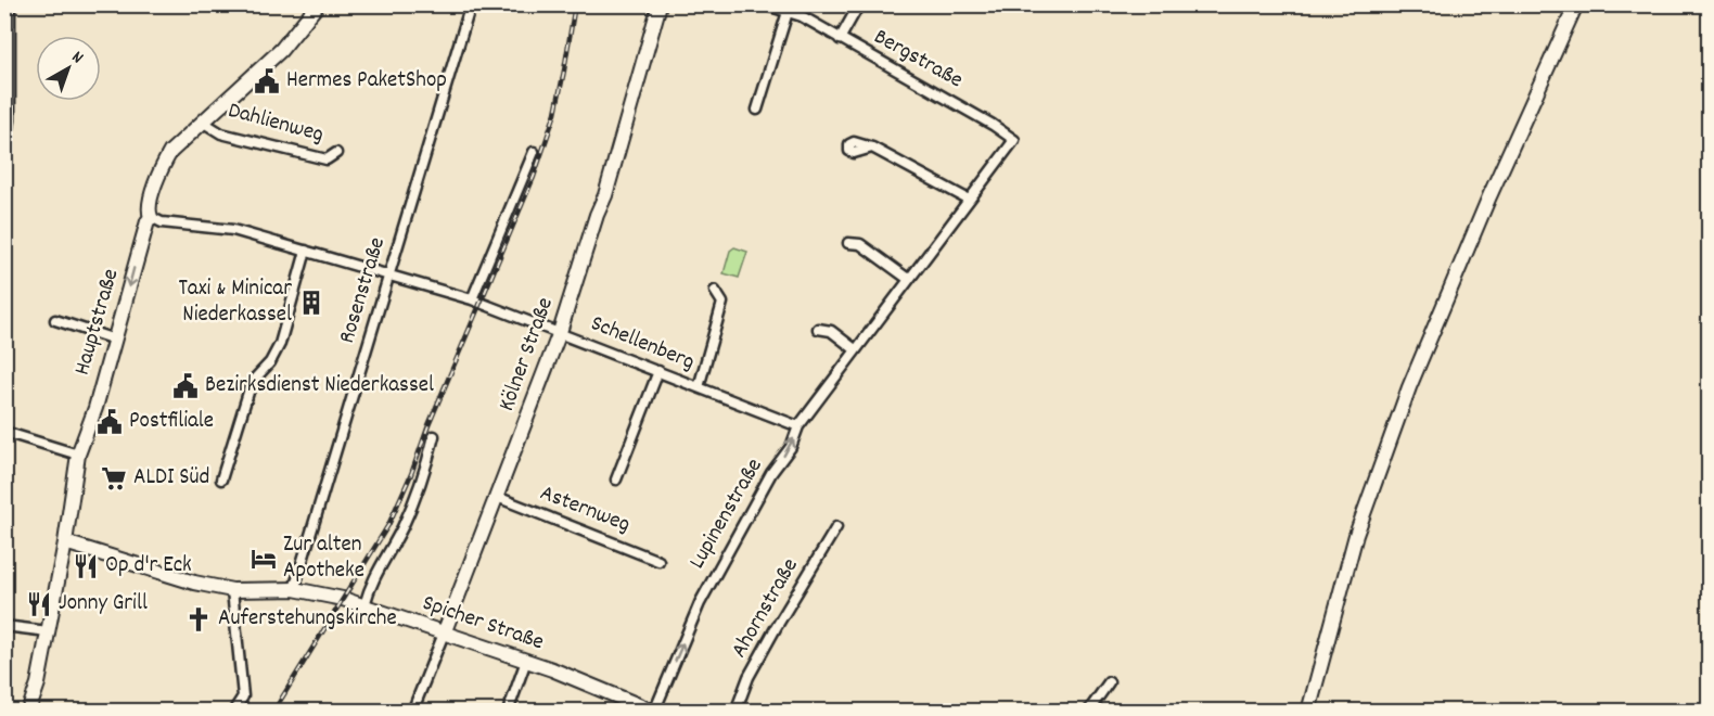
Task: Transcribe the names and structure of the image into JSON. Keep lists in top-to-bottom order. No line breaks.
{"streets":{"street":["Bergstraße","Dahlienweg","Rosenstraße","Hauptstraße","Schellenberg","Kölner Straße","Asternweg","Lupinenstraße","Ahornstraße","Spicher Straße"]},"crossings":[["Bergstraße","Lupinenstraße"],["Dahlienweg","Hauptstraße"],["Rosenstraße","Schellenberg"],["Rosenstraße","Spicher Straße"],["Hauptstraße","Schellenberg"],["Hauptstraße","Spicher Straße"],["Schellenberg","Kölner Straße"],["Schellenberg","Lupinenstraße"],["Kölner Straße","Asternweg"],["Kölner Straße","Spicher Straße"],["Lupinenstraße","Spicher Straße"]],"one_way":["Lupinenstraße"],"places":{"public building":["Hermes PaketShop","Bezirksdienst Niederkassel","Postfiliale"],"building":["Taxi & Minicar Niederkassel"],"supermarket":["ALDI Süd"],"hotel":["Zur alten Apotheke"],"restaurant":["Op d'r Eck","Jonny Grill"],"church":["Auferstehungskirche"]},"north":"top right"}
